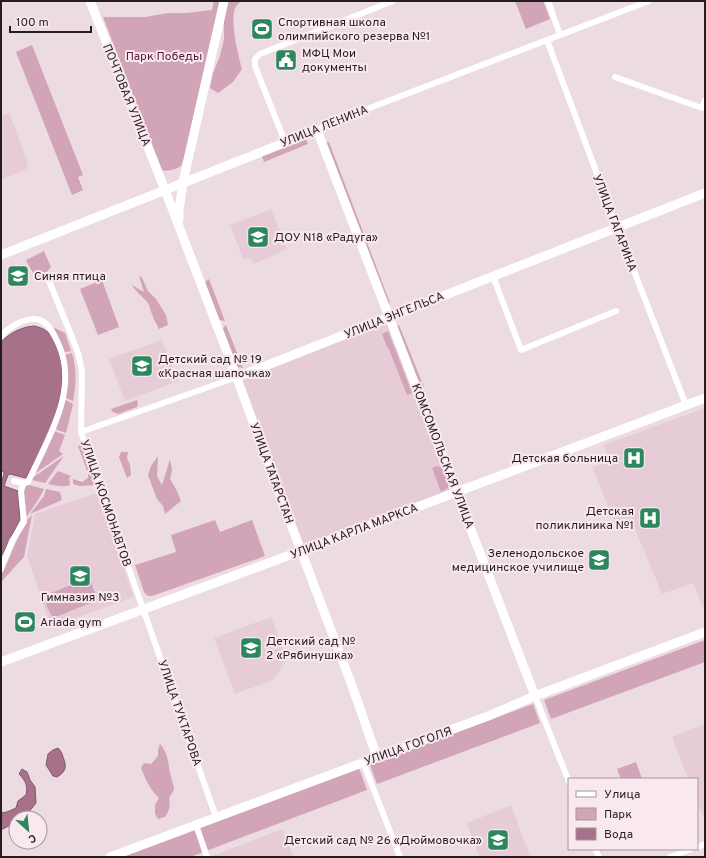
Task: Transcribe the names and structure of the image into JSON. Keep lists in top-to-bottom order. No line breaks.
{"streets":{"street":["ПОЧТОВАЯ УЛИЦА","УЛИЦА ЛЕНИНА","УЛИЦА ГАГАРИНА","УЛИЦА ЭНГЕЛЬСА","КОМСОМОЛЬСКАЯ УЛИЦА","УЛИЦА ТАТАРСТАН","УЛИЦА КОСМОНАВТОВ","УЛИЦА КАРЛА МАРКСА","УЛИЦА ТУКТАРОВА","УЛИЦА ГОГОЛЯ"]},"crossings":[["ПОЧТОВАЯ УЛИЦА","УЛИЦА ЛЕНИНА"],["ПОЧТОВАЯ УЛИЦА","УЛИЦА ТАТАРСТАН"],["УЛИЦА ЛЕНИНА","УЛИЦА ГАГАРИНА"],["УЛИЦА ЛЕНИНА","КОМСОМОЛЬСКАЯ УЛИЦА"],["УЛИЦА ЛЕНИНА","УЛИЦА ТАТАРСТАН"],["УЛИЦА ГАГАРИНА","УЛИЦА ЭНГЕЛЬСА"],["УЛИЦА ГАГАРИНА","УЛИЦА КАРЛА МАРКСА"],["УЛИЦА ЭНГЕЛЬСА","КОМСОМОЛЬСКАЯ УЛИЦА"],["УЛИЦА ЭНГЕЛЬСА","УЛИЦА ТАТАРСТАН"],["УЛИЦА ЭНГЕЛЬСА","УЛИЦА КОСМОНАВТОВ"],["КОМСОМОЛЬСКАЯ УЛИЦА","УЛИЦА КАРЛА МАРКСА"],["КОМСОМОЛЬСКАЯ УЛИЦА","УЛИЦА ГОГОЛЯ"],["УЛИЦА ТАТАРСТАН","УЛИЦА КАРЛА МАРКСА"],["УЛИЦА ТАТАРСТАН","УЛИЦА ГОГОЛЯ"],["УЛИЦА КОСМОНАВТОВ","УЛИЦА КАРЛА МАРКСА"],["УЛИЦА КОСМОНАВТОВ","УЛИЦА ТУКТАРОВА"],["УЛИЦА КАРЛА МАРКСА","УЛИЦА ТУКТАРОВА"],["УЛИЦА ТУКТАРОВА","УЛИЦА ГОГОЛЯ"]],"parks":["Парк Победы"],"places":{"sports":["Спортивная школа олимпийского резерва №1","Ariada gym"],"public building":["МФЦ Мои документы"],"school or university":["ДОУ N18 «Радуга»","Синяя птица","Детский сад № 19 «Красная шапочка»","Зеленодольское медицинское училище","Гимназия №3","Детский сад № 2 «Рябинушка»","Детский сад № 26 «Дюймовочка»"],"hospital":["Детская больница","Детская поликлиника №1"]},"legend":["Улица","Парк","Вода"],"scale_bar":"100 m","north":"bottom right"}
